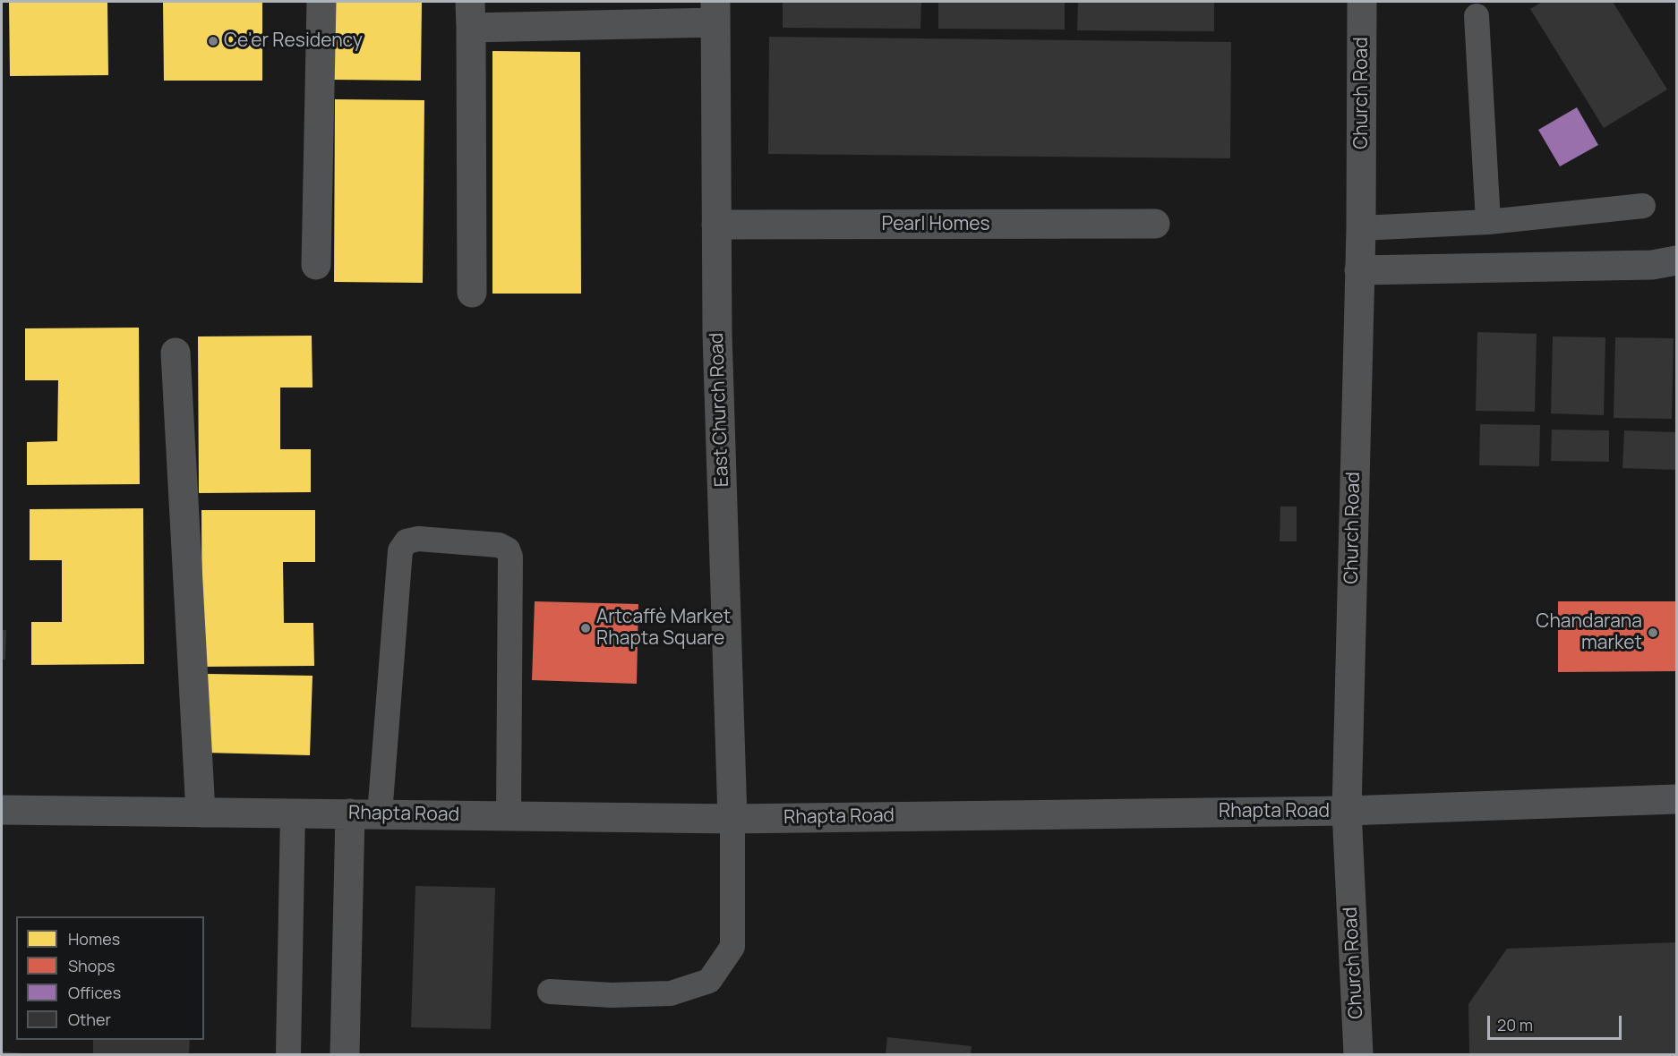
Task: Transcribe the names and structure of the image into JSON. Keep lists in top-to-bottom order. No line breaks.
{"streets":{"street":["Church Road","Pearl Homes","East Church Road","Rhapta Road"]},"crossings":[["Church Road","Rhapta Road"],["Pearl Homes","East Church Road"],["East Church Road","Rhapta Road"]],"places":["Ce'er Residency","Artcaffè Market Rhapta Square","Chandarana market"],"legend":["Homes","Shops","Offices","Other"],"scale_bar":"20 m"}
